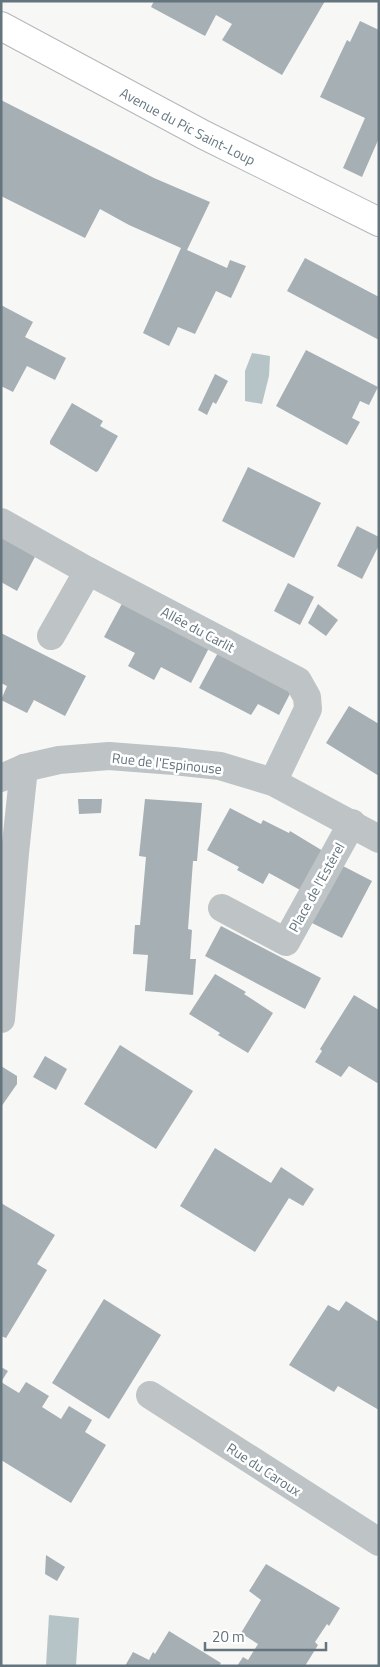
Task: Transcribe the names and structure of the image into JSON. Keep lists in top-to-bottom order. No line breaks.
{"streets":{"main road":["Avenue du Pic Saint-Loup"],"street":["Allée du Carlit","Rue de l'Espinouse","Place de l'Estérel","Rue du Caroux"]},"crossings":[["Allée du Carlit","Rue de l'Espinouse"],["Rue de l'Espinouse","Place de l'Estérel"]],"scale_bar":"20 m"}
